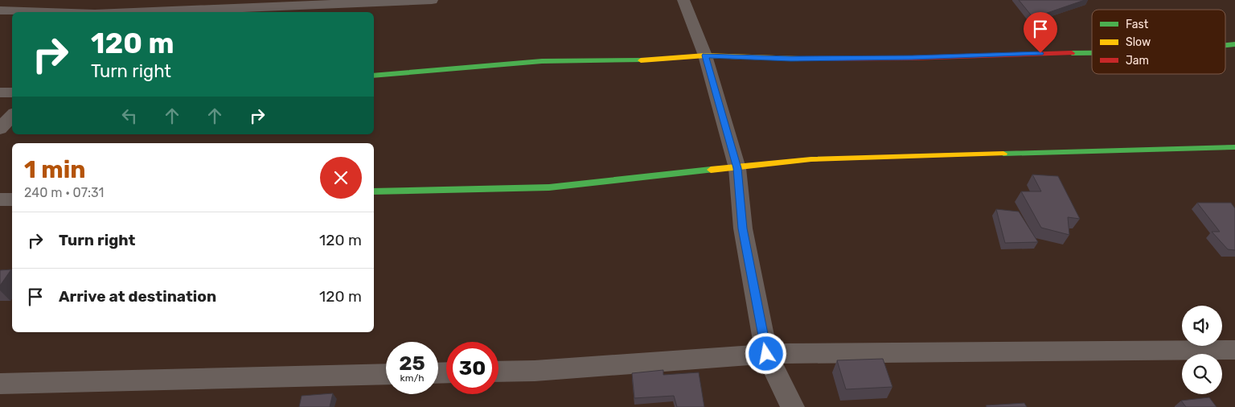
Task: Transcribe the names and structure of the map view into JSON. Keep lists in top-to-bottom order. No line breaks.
{"legend":["Fast","Slow","Jam"],"page":{"turn":["120 m","Turn right"],"heading":["1 min","240 m · 07:31"],"list":[{"name":"Turn right","value":"120 m"},{"name":"Arrive at destination","value":"120 m"}],"speed":"25 km/h","limit":"30"}}
